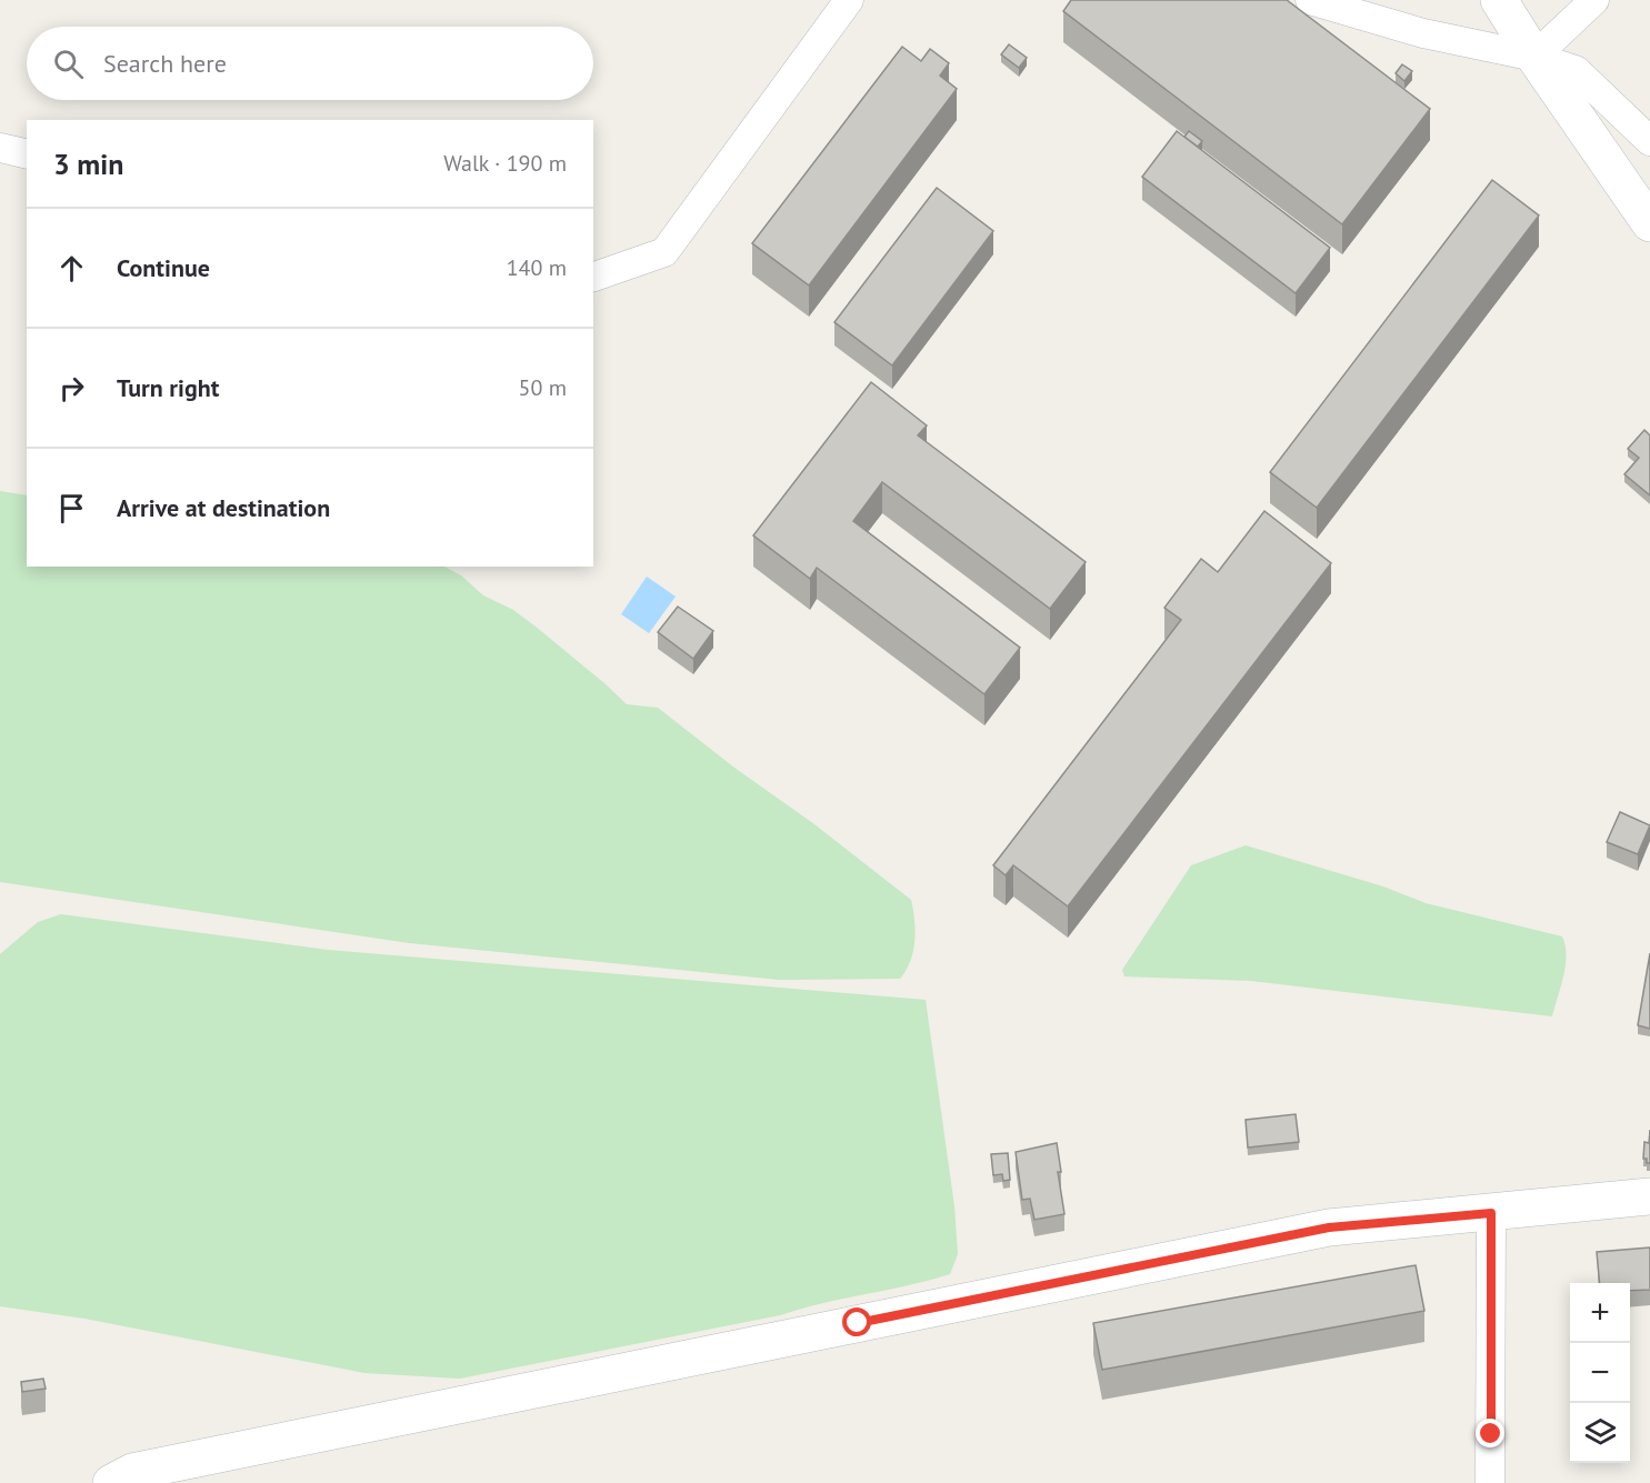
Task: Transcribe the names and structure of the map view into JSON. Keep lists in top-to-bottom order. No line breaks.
{"page":{"search":"Search here","heading":["3 min","Walk · 190 m"],"list":[["Continue","140 m"],["Turn right","50 m"],"Arrive at destination"],"map_buttons":["+","−"]}}
